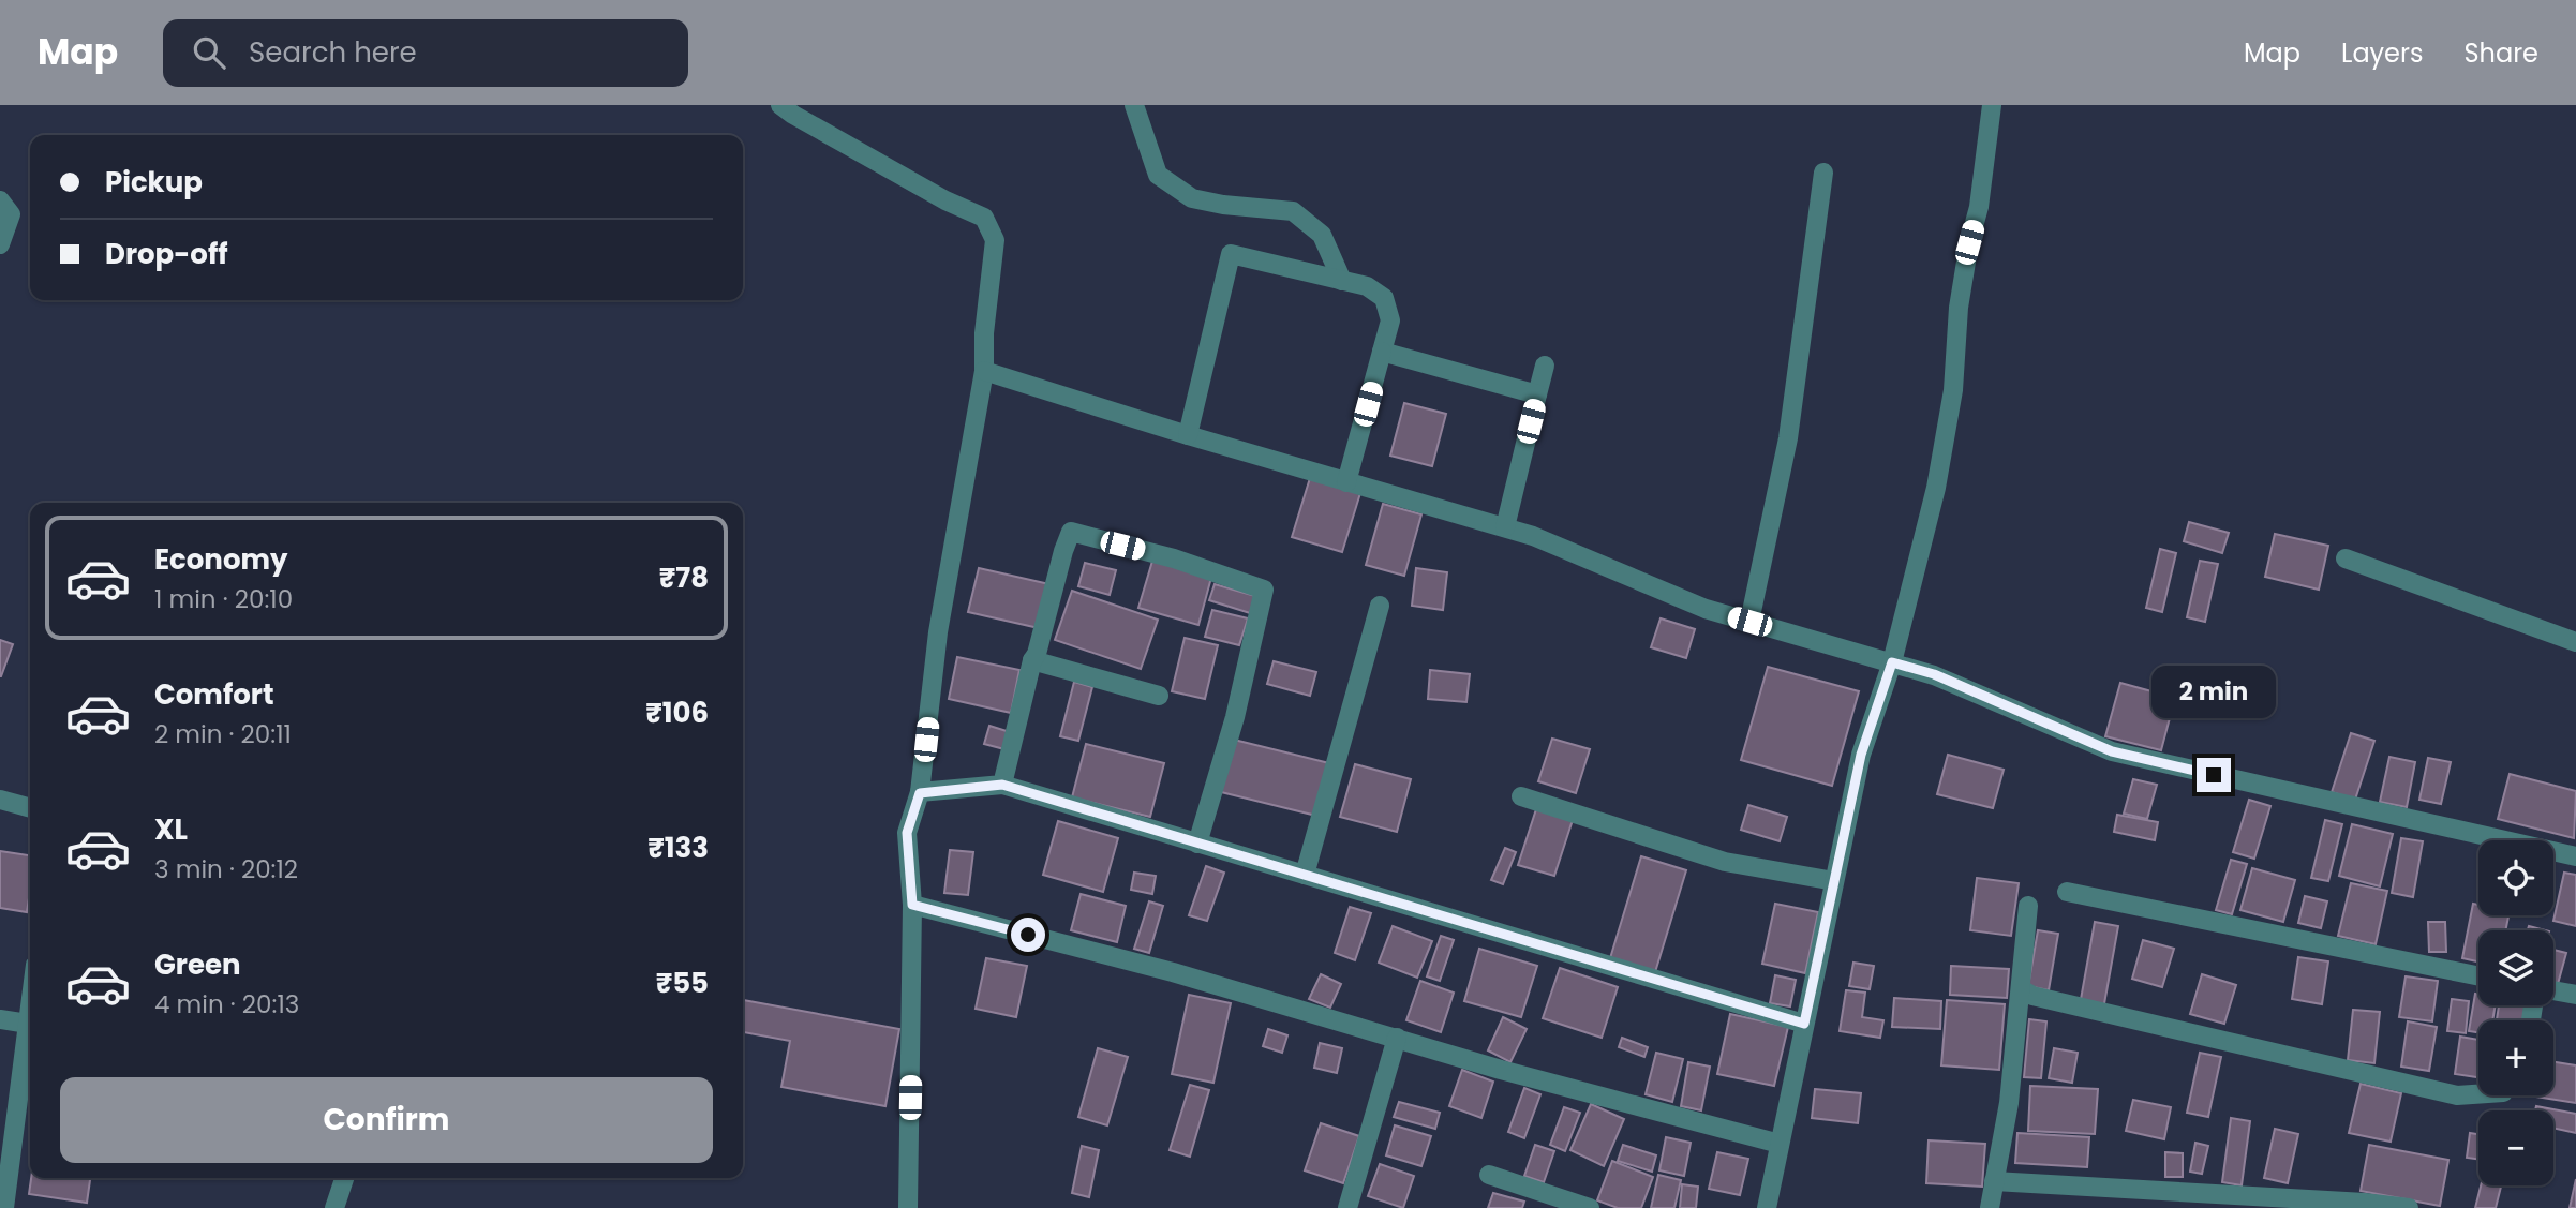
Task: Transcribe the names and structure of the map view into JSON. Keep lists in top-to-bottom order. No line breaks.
{"page":{"header":"Map","search":"Search here","nav":["Map","Layers","Share"],"banner":["Pickup","Drop-off"],"list":[{"name":"Economy","note":"1 min · 20:10","value":"₹78"},{"name":"Comfort","note":"2 min · 20:11","value":"₹106"},{"name":"XL","note":"3 min · 20:12","value":"₹133"},{"name":"Green","note":"4 min · 20:13","value":"₹55"}],"bubble":"2 min","map_buttons":["+","−"],"buttons":"Confirm"}}
